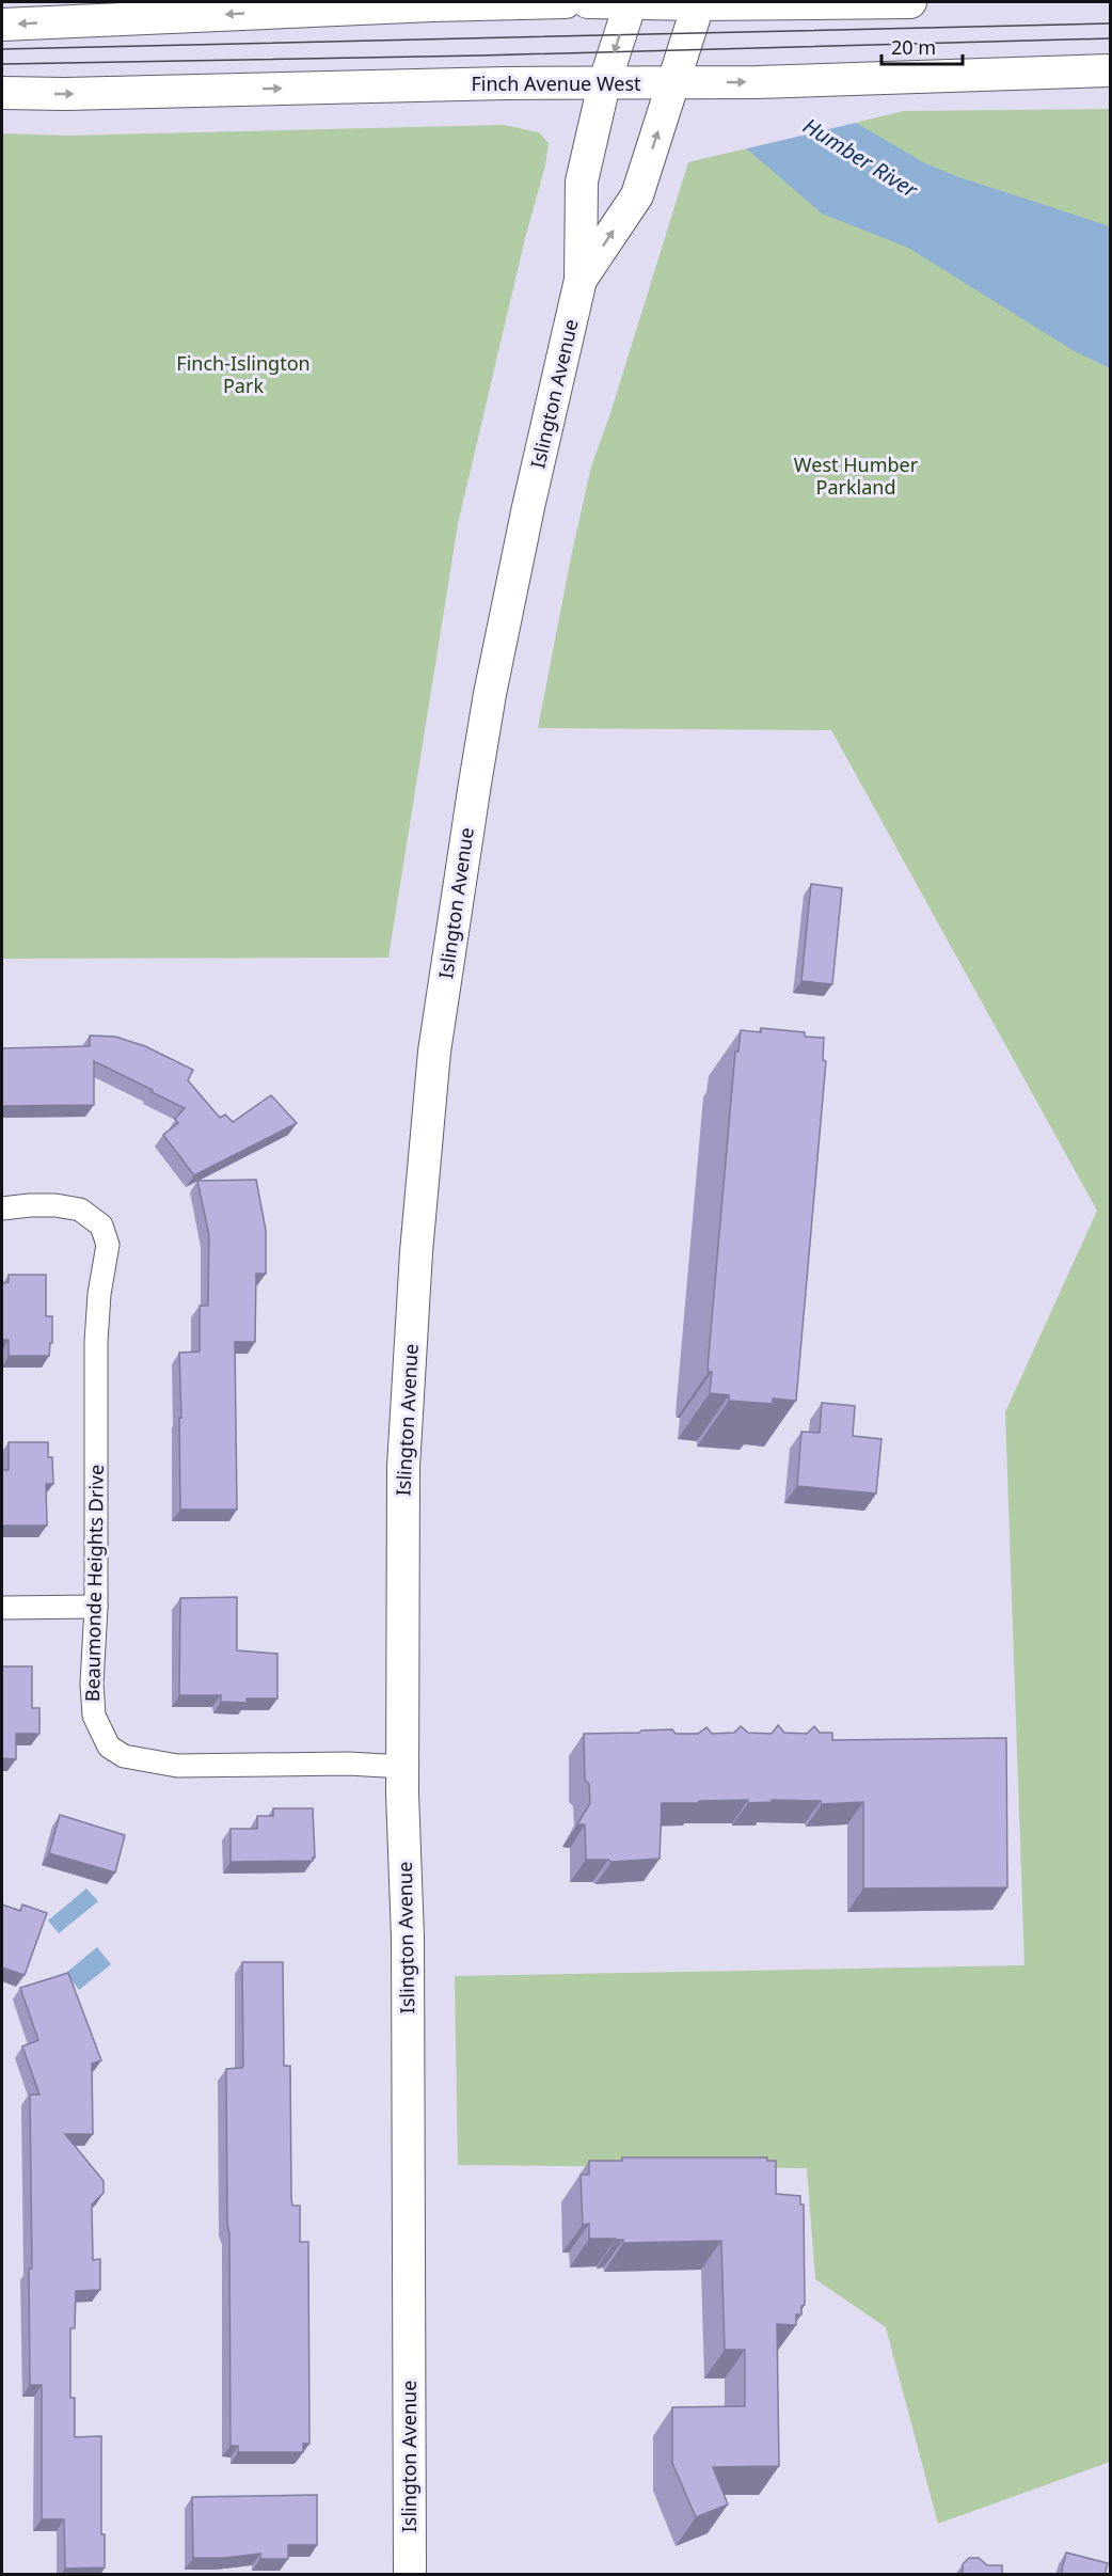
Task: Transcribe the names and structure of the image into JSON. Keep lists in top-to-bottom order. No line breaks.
{"streets":{"main road":["Finch Avenue West","Islington Avenue"],"street":["Beaumonde Heights Drive"]},"crossings":[["Finch Avenue West","Islington Avenue"],["Islington Avenue","Beaumonde Heights Drive"]],"water":["Humber River"],"parks":["Finch-Islington Park","West Humber Parkland"],"scale_bar":"20 m"}
